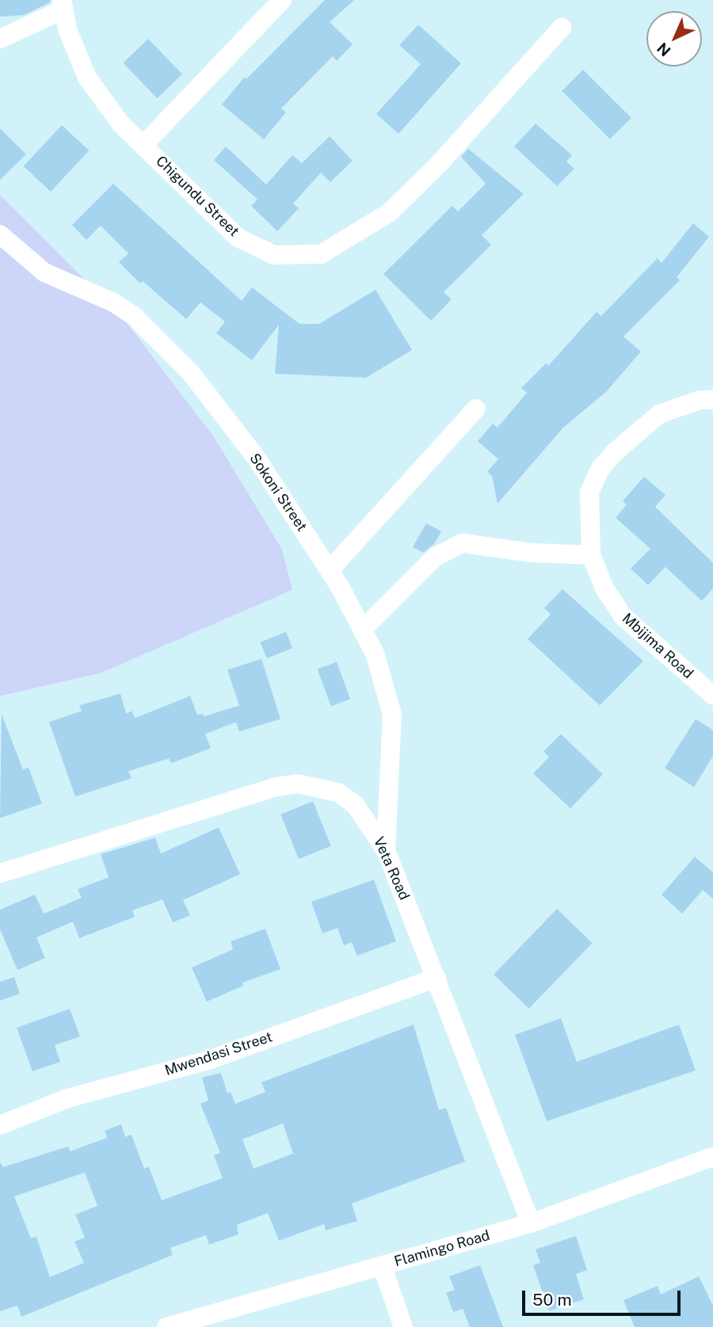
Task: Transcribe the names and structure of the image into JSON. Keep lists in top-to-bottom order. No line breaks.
{"streets":{"street":["Chigundu Street","Sokoni Street","Mbijima Road","Veta Road","Mwendasi Street","Flamingo Road"]},"crossings":[["Sokoni Street","Veta Road"],["Veta Road","Mwendasi Street"],["Veta Road","Flamingo Road"]],"scale_bar":"50 m","north":"bottom left"}
